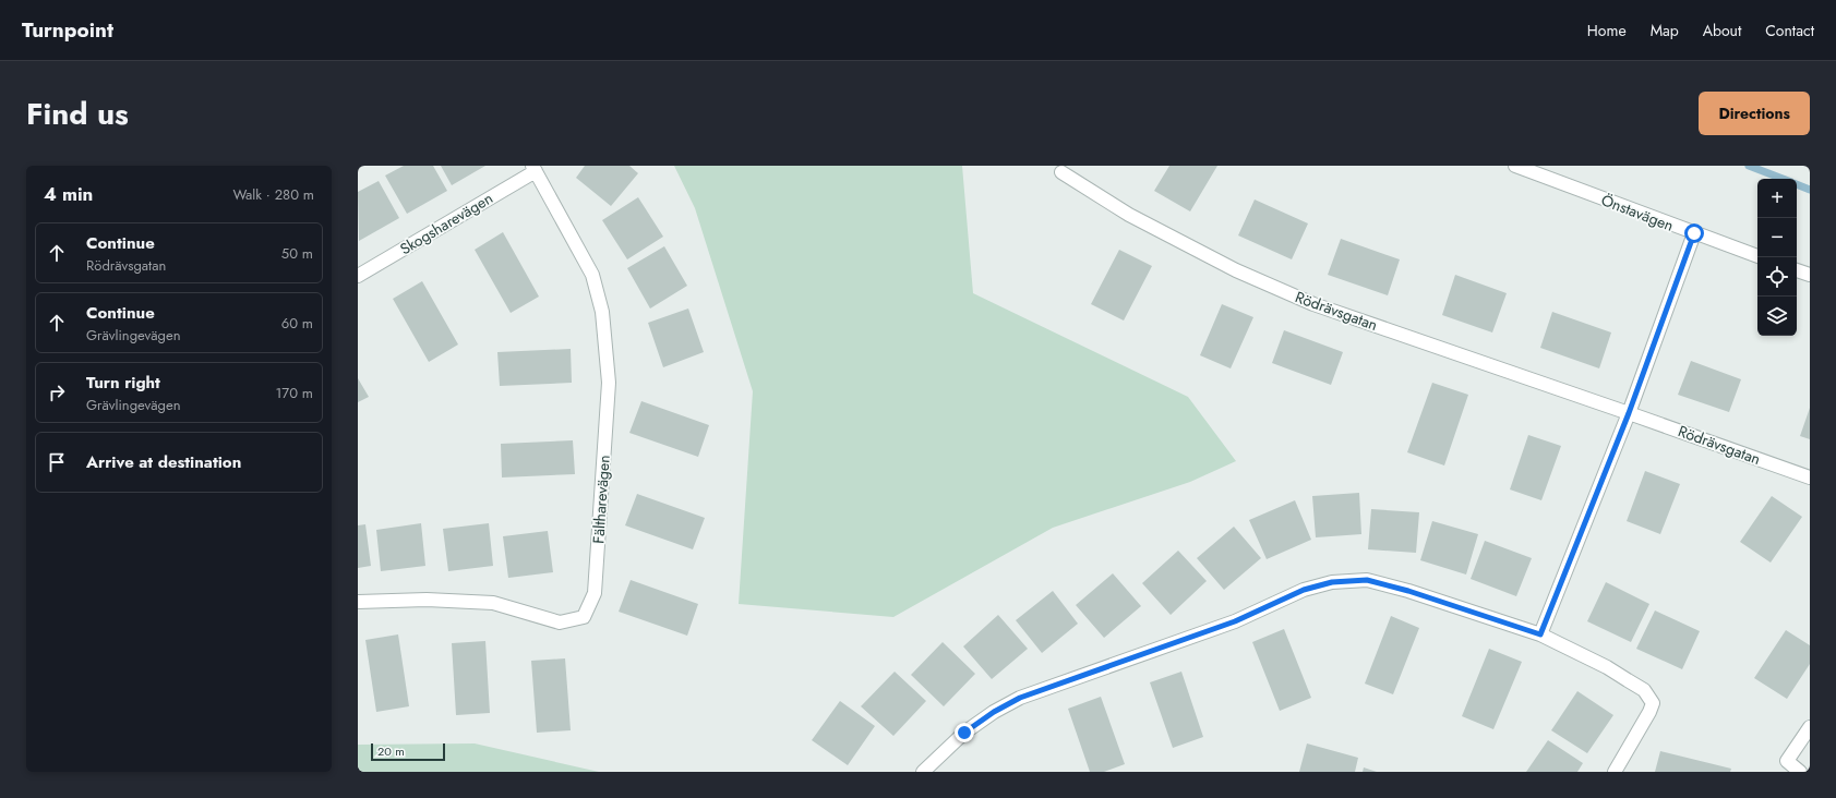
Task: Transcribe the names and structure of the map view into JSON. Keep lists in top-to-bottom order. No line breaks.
{"streets":{"street":["Önstavägen","Skogsharevägen","Rödrävsgatan","Fältharevägen"]},"crossings":[["Skogsharevägen","Fältharevägen"]],"scale_bar":"20 m","page":{"header":"Turnpoint","nav":["Home","Map","About","Contact"],"title":"Find us","buttons":"Directions","heading":["4 min","Walk · 280 m"],"map_buttons":["+","−"],"list":[["Continue","Rödrävsgatan","50 m"],["Continue","Grävlingevägen","60 m"],["Turn right","Grävlingevägen","170 m"],"Arrive at destination"],"scale":"20 m"}}
